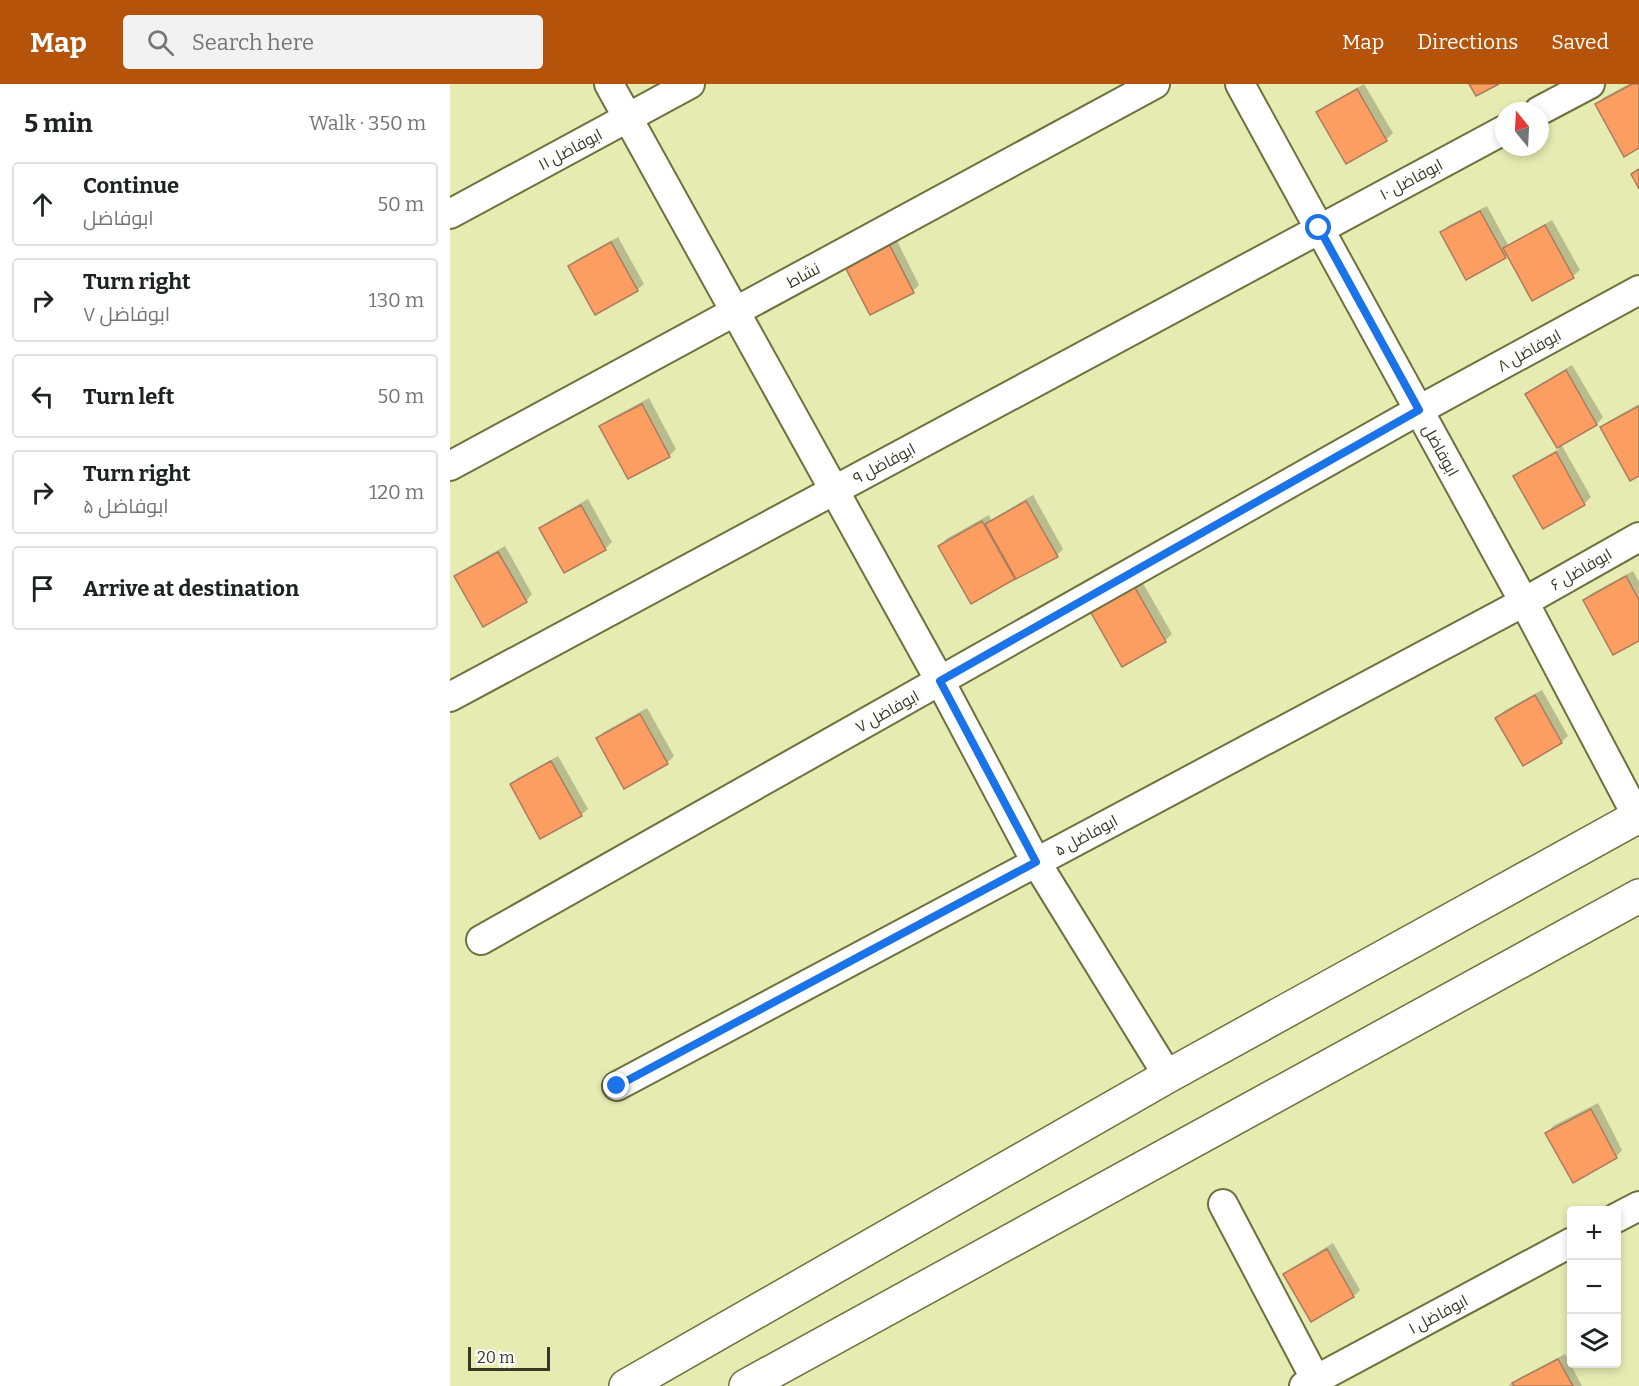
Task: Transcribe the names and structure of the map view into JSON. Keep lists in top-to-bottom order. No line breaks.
{"streets":{"street":["ابوفاضل ۱۱","ابوفاضل ۱۰","نشاط","ابوفاضل ۸","ابوفاضل","ابوفاضل ۹","ابوفاضل ۶","ابوفاضل ۷","ابوفاضل ۵","ابوفاضل ۱"]},"crossings":[["ابوفاضل ۱۰","ابوفاضل"],["ابوفاضل ۱۰","ابوفاضل ۹"],["ابوفاضل ۸","ابوفاضل"],["ابوفاضل ۸","ابوفاضل ۷"],["ابوفاضل","ابوفاضل ۹"],["ابوفاضل","ابوفاضل ۶"],["ابوفاضل","ابوفاضل ۷"],["ابوفاضل","ابوفاضل ۵"],["ابوفاضل ۶","ابوفاضل ۵"]],"scale_bar":"20 m","north":"top","page":{"header":"Map","search":"Search here","nav":["Map","Directions","Saved"],"heading":["5 min","Walk · 350 m"],"list":[["Continue","ابوفاضل","50 m"],["Turn right","ابوفاضل ۷","130 m"],["Turn left","50 m"],["Turn right","ابوفاضل ۵","120 m"],"Arrive at destination"],"map_buttons":["+","−"],"scale":"20 m"}}
